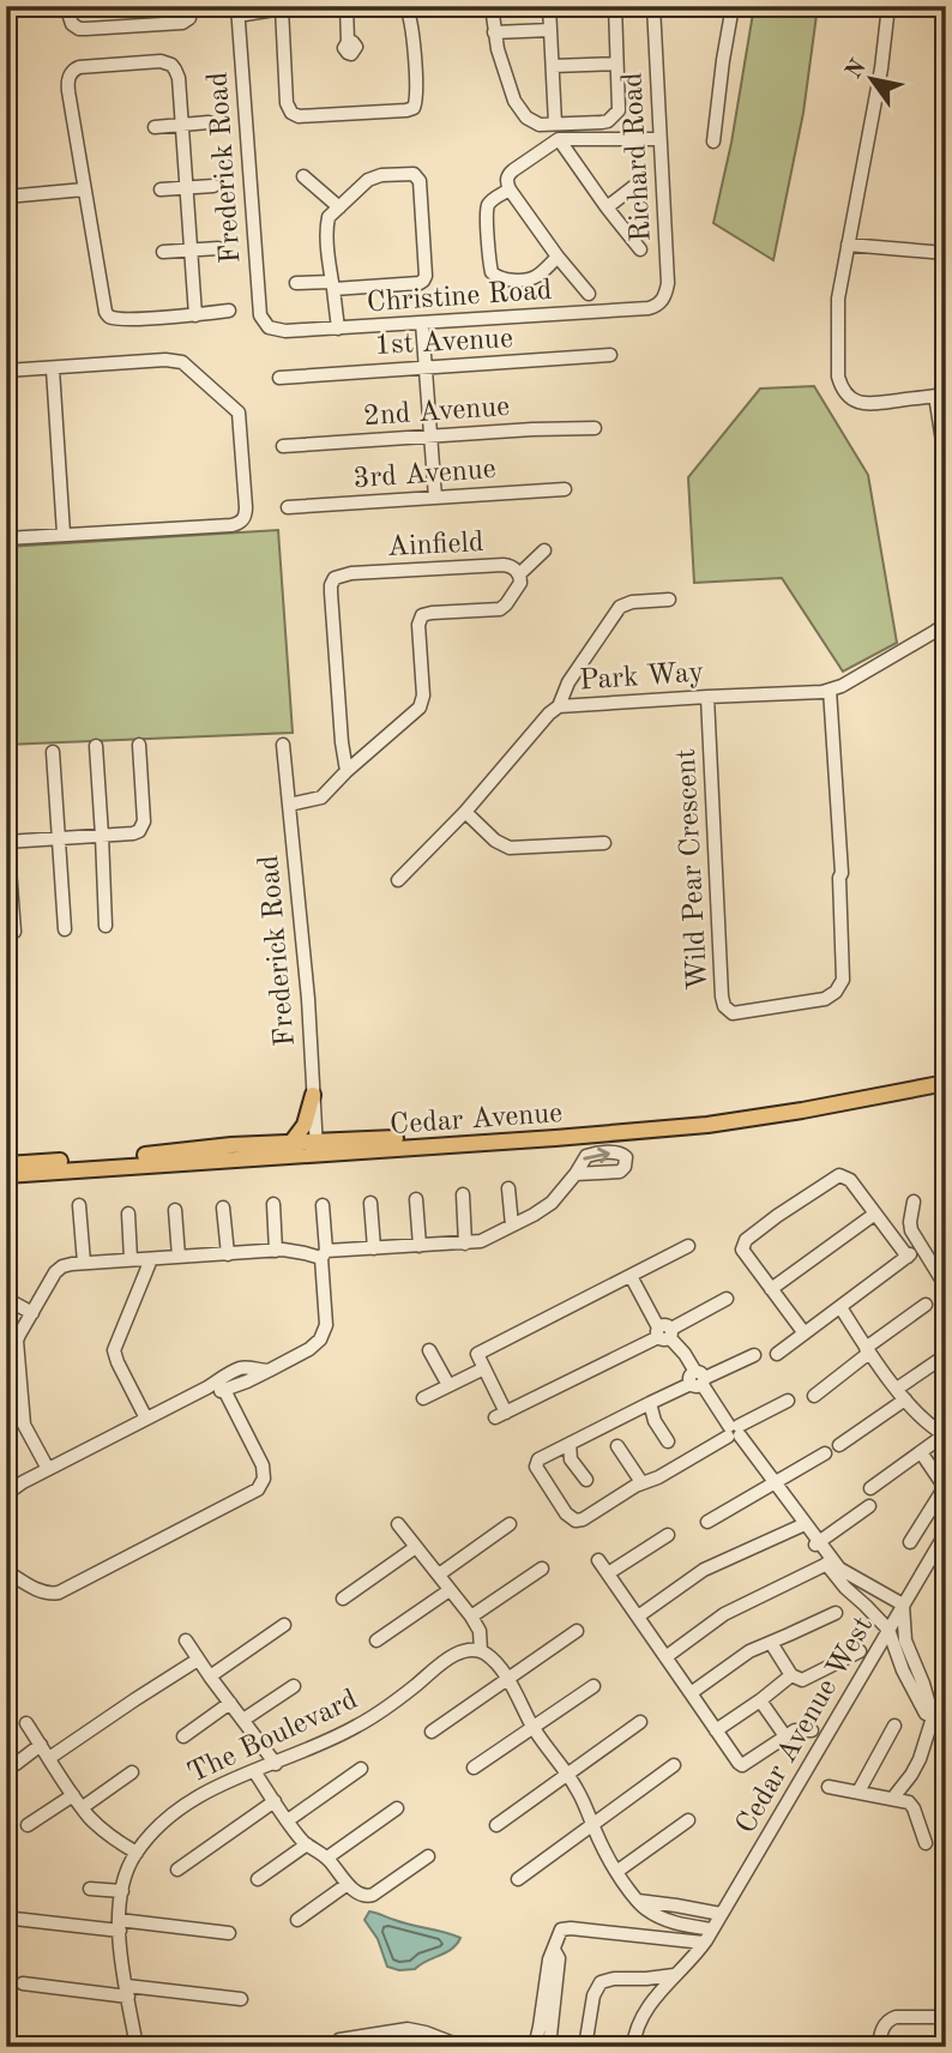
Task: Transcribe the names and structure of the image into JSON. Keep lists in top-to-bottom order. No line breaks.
{"streets":{"main road":["Cedar Avenue"],"street":["Richard Road","Frederick Road","Christine Road","1st Avenue","2nd Avenue","3rd Avenue","Ainfield","Park Way","Wild Pear Crescent","Cedar Avenue West","The Boulevard"]},"crossings":[["Richard Road","Christine Road"],["Frederick Road","Christine Road"],["Frederick Road","Ainfield"],["Frederick Road","Cedar Avenue"],["Park Way","Wild Pear Crescent"]],"north":"top left"}
